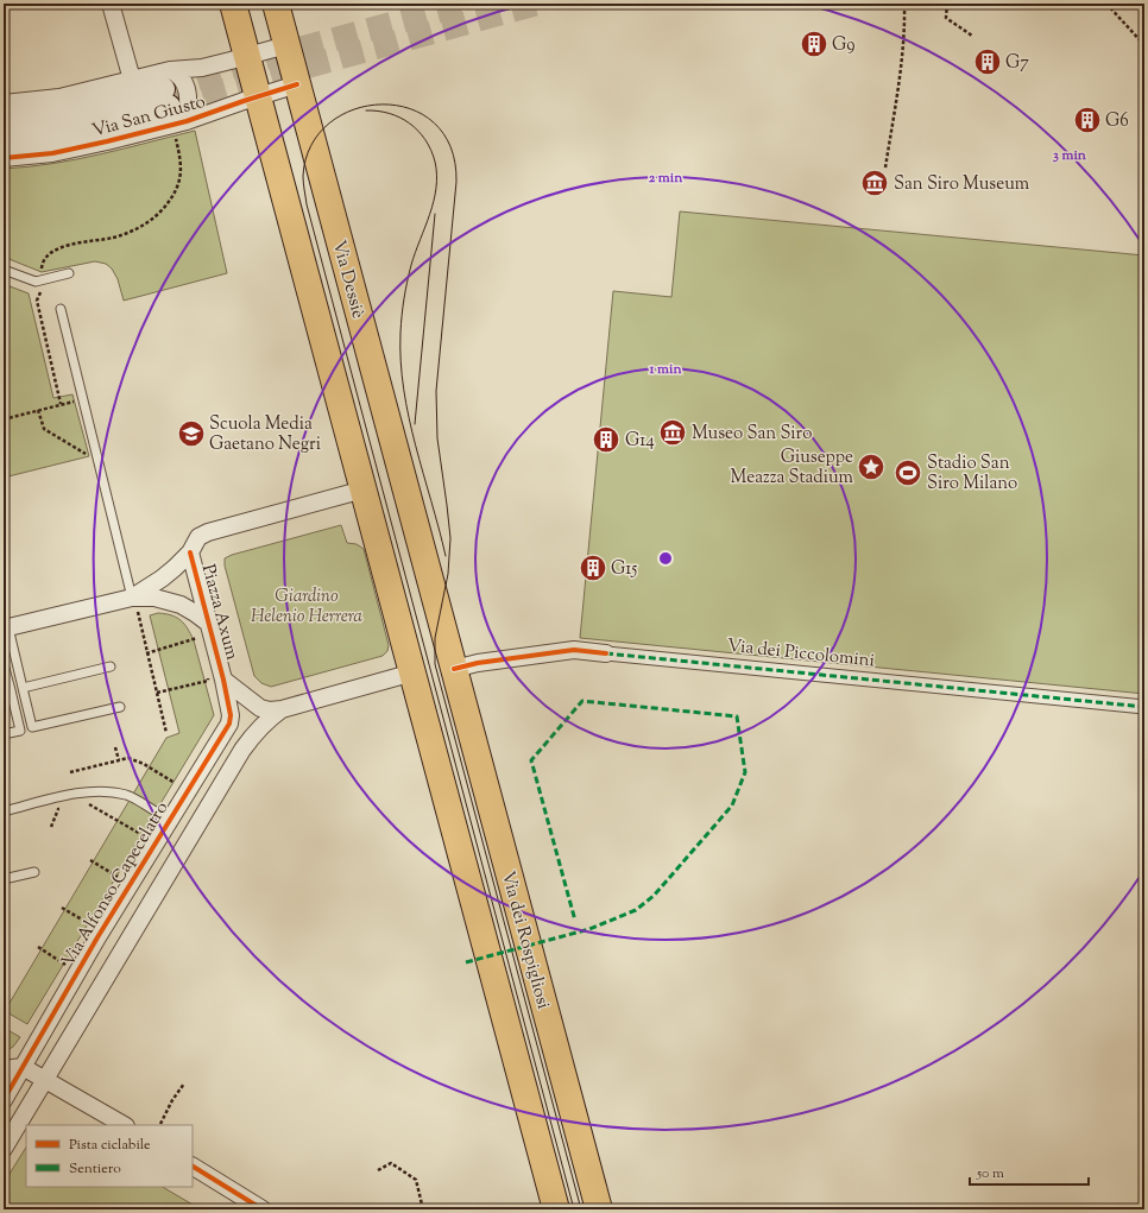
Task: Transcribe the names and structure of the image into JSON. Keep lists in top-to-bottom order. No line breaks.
{"streets":{"main road":["Via San Giusto","Via Dessiè","Piazza Axum","Via dei Rospigliosi"],"street":["Via dei Piccolomini","Via Alfonso Capecelatro"]},"crossings":[["Via San Giusto","Via Dessiè"],["Via Dessiè","Piazza Axum"],["Piazza Axum","Via dei Piccolomini"],["Piazza Axum","Via Alfonso Capecelatro"],["Piazza Axum","Via dei Rospigliosi"],["Via dei Piccolomini","Via dei Rospigliosi"]],"parks":["Giardino Helenio Herrera"],"places":{"building":["G9","G7","G6","G14","G15"],"museum":["San Siro Museum","Museo San Siro"],"school or university":["Scuola Media Gaetano Negri"],"place":["Giuseppe Meazza Stadium"],"sports":["Stadio San Siro Milano"]},"legend":["Pista ciclabile","Sentiero"],"scale_bar":"50 m","rings":["3 min","2 min","1 min"]}
